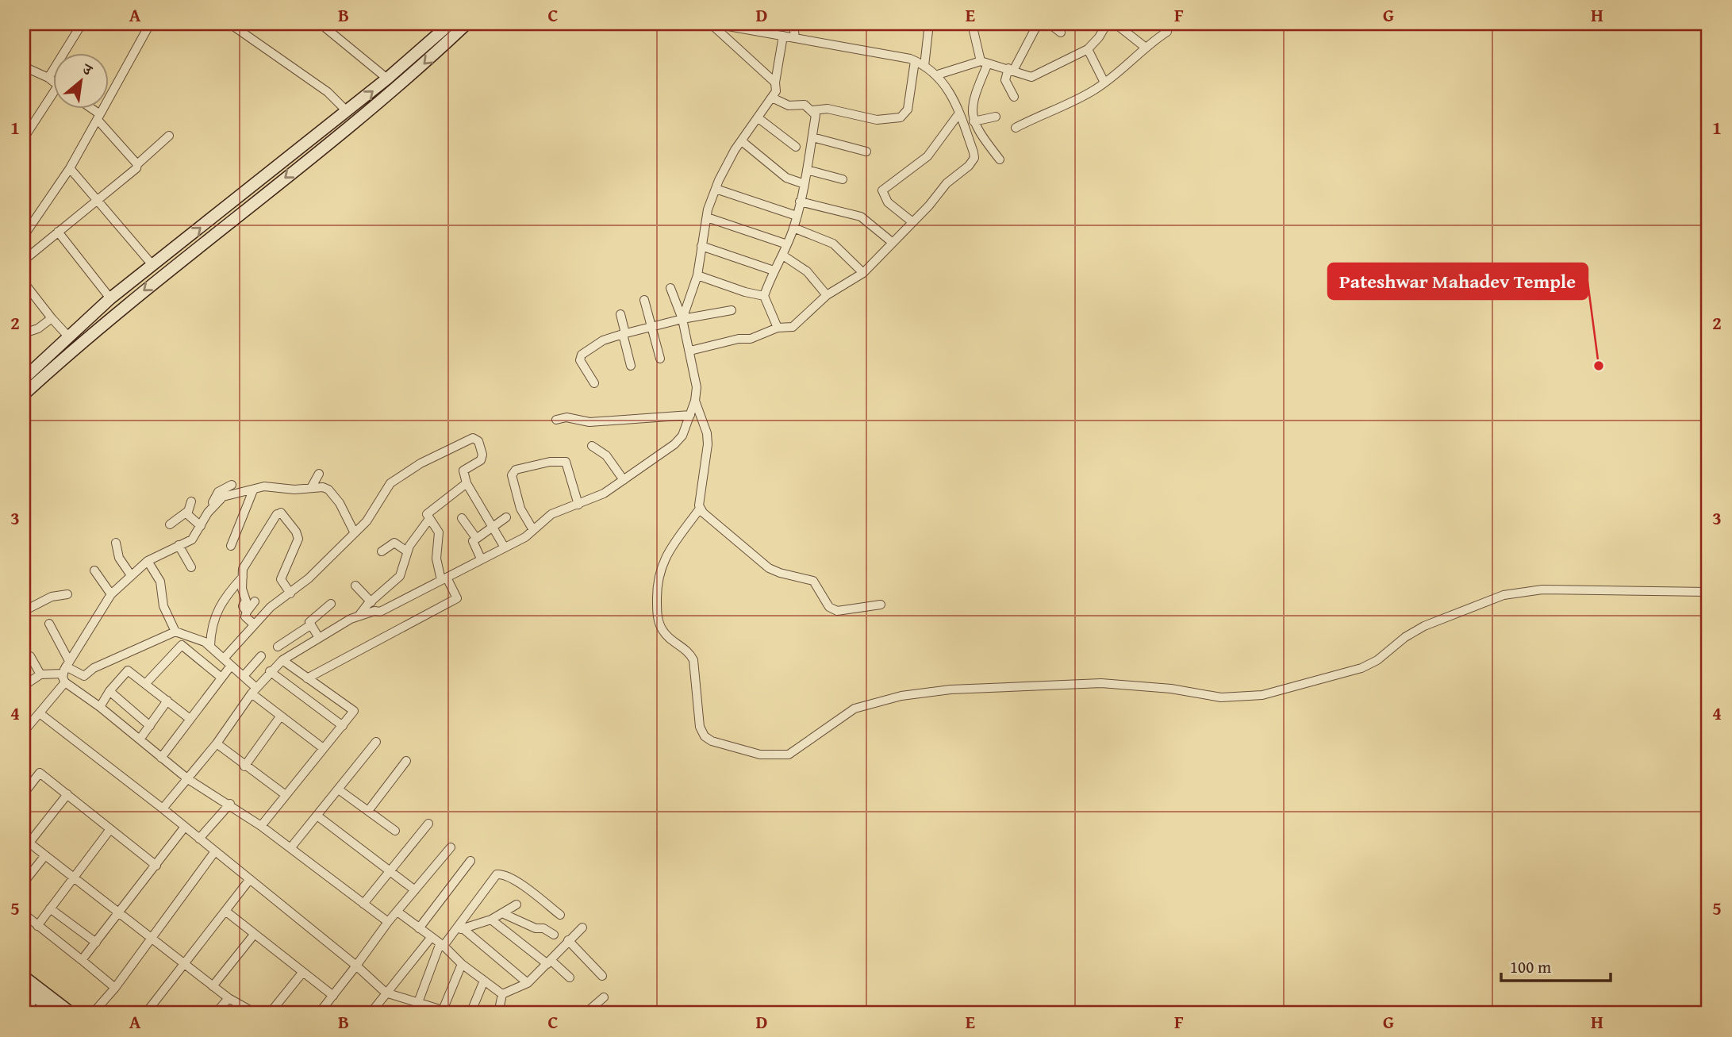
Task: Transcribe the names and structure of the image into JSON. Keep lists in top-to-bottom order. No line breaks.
{"places":["Pateshwar Mahadev Temple"],"scale_bar":"100 m","north":"top right","grid":{"columns":["A","B","C","D","E","F","G","H"],"rows":["1","2","3","4","5"]}}
